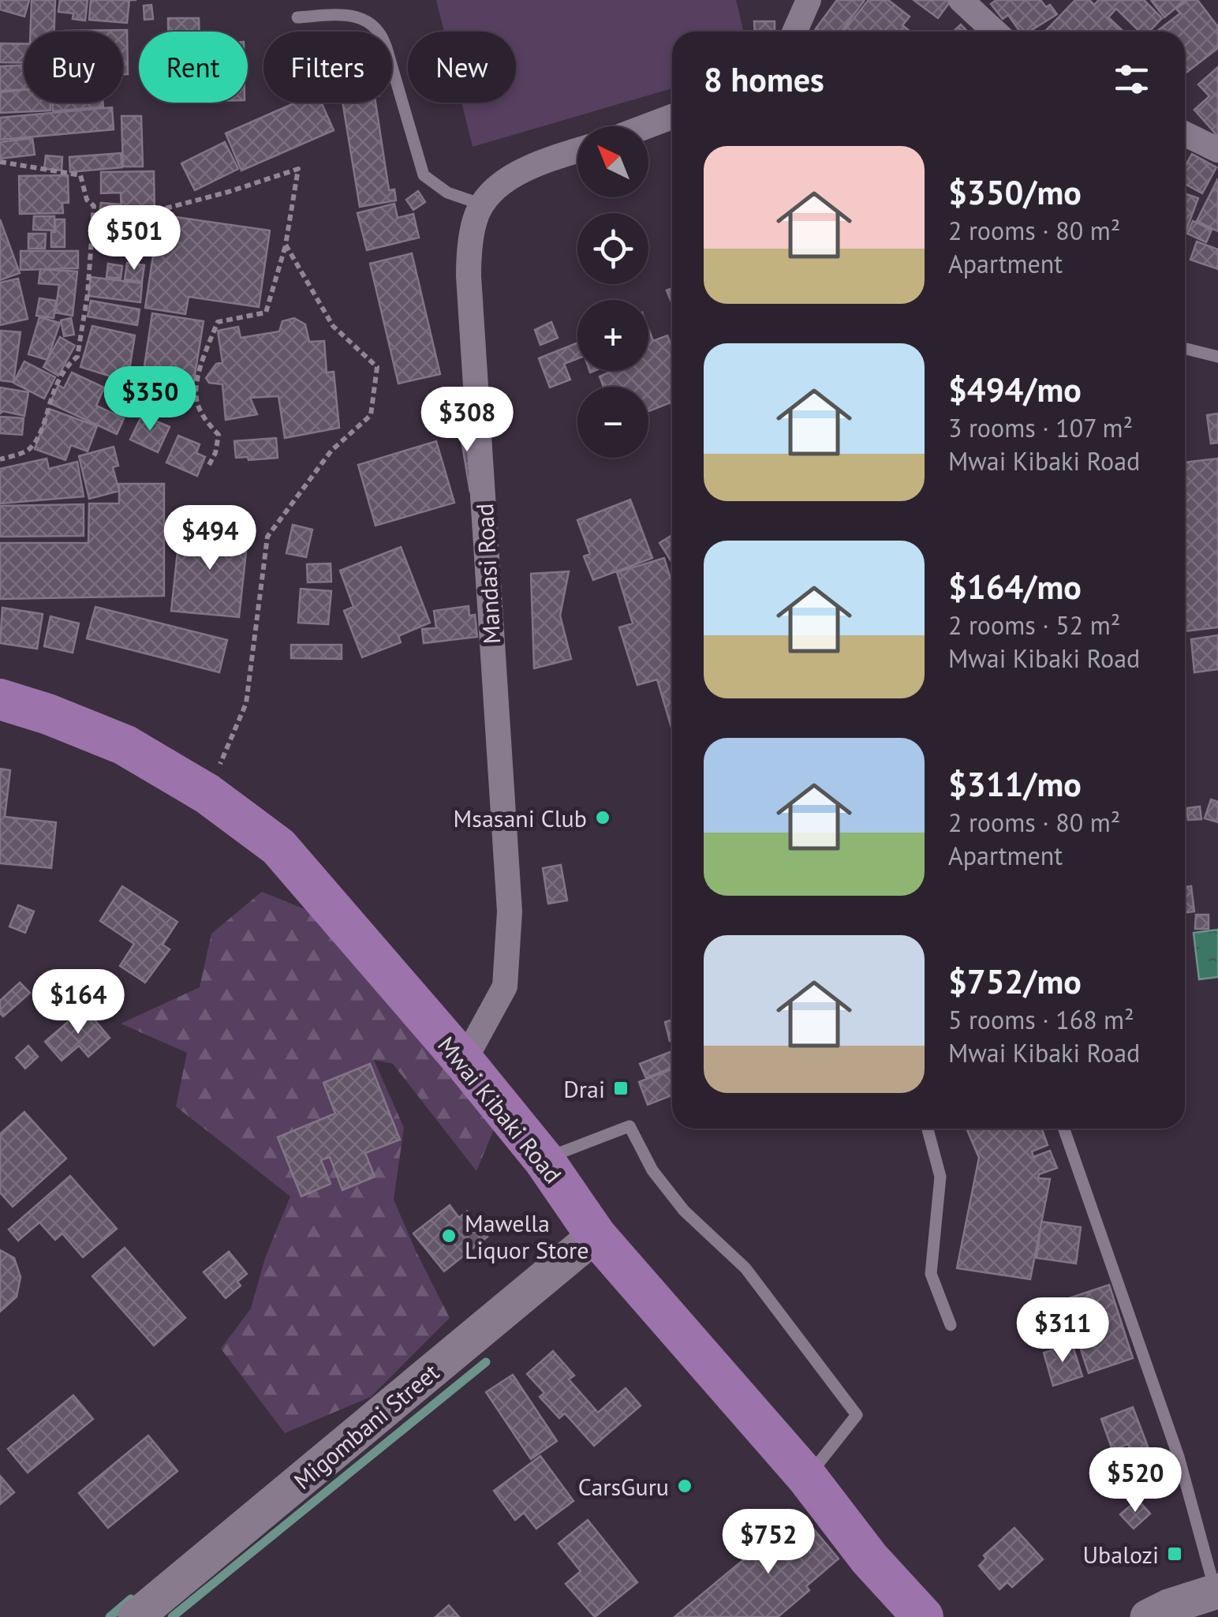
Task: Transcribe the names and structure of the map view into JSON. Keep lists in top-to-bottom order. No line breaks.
{"streets":{"main road":["Mwai Kibaki Road","Migombani Street"],"street":["Mandasi Road"]},"crossings":[["Mandasi Road","Mwai Kibaki Road"],["Mwai Kibaki Road","Migombani Street"]],"places":{"other":["Msasani Club","Mawella Liquor Store","CarsGuru"],"transit":["Drai","Ubalozi"]},"north":"top left","page":{"chip":["Buy","Rent","Filters","New"],"heading":"8 homes","map_buttons":["+","−"],"list":[{"name":"$350/mo","note":"2 rooms · 80 m² · Apartment"},{"name":"$494/mo","note":"3 rooms · 107 m² · Mwai Kibaki Road"},{"name":"$164/mo","note":"2 rooms · 52 m² · Mwai Kibaki Road"},{"name":"$311/mo","note":"2 rooms · 80 m² · Apartment"},{"name":"$752/mo","note":"5 rooms · 168 m² · Mwai Kibaki Road"}],"price":["$501","$350","$308","$494","$164","$311","$520","$752"]}}
